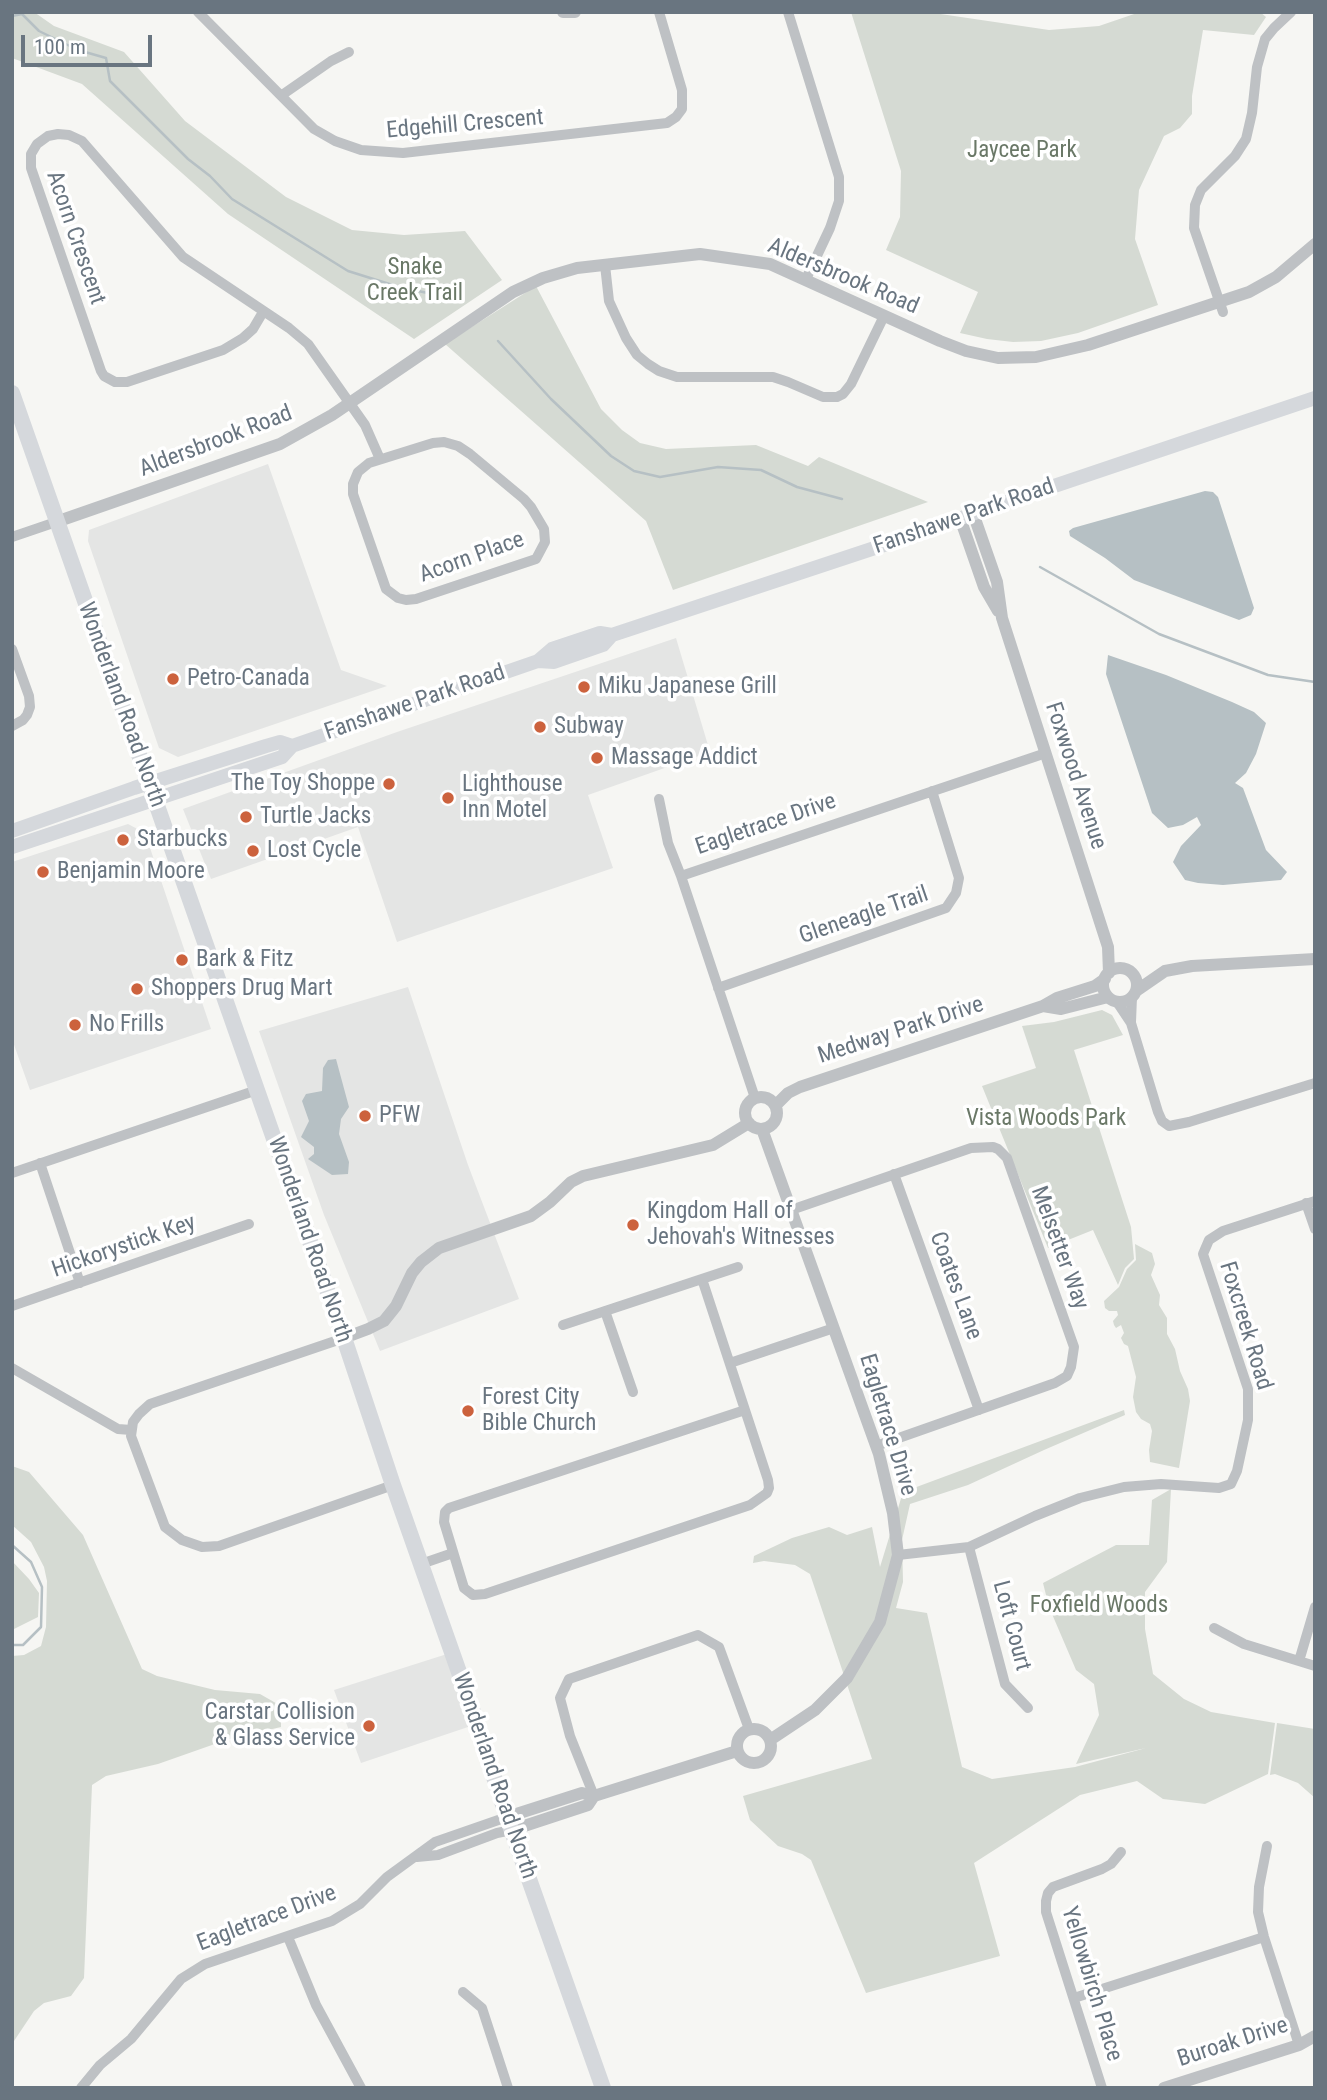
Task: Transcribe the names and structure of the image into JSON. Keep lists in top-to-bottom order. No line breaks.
{"streets":{"main road":["Fanshawe Park Road","Wonderland Road North"],"street":["Edgehill Crescent","Acorn Crescent","Aldersbrook Road","Acorn Place","Foxwood Avenue","Eagletrace Drive","Gleneagle Trail","Medway Park Drive","Hickorystick Key","Melsetter Way","Coates Lane","Foxcreek Road","Loft Court","Yellowbirch Place","Buroak Drive"]},"crossings":[["Acorn Crescent","Aldersbrook Road"],["Aldersbrook Road","Wonderland Road North"],["Fanshawe Park Road","Wonderland Road North"],["Fanshawe Park Road","Foxwood Avenue"],["Wonderland Road North","Eagletrace Drive"],["Foxwood Avenue","Eagletrace Drive"],["Foxwood Avenue","Medway Park Drive"],["Eagletrace Drive","Gleneagle Trail"],["Eagletrace Drive","Medway Park Drive"],["Eagletrace Drive","Melsetter Way"],["Eagletrace Drive","Foxcreek Road"],["Melsetter Way","Coates Lane"],["Foxcreek Road","Loft Court"]],"parks":["Jaycee Park","Snake Creek Trail","Vista Woods Park","Foxfield Woods"],"places":["Petro-Canada","Miku Japanese Grill","Subway","Massage Addict","The Toy Shoppe","Lighthouse Inn Motel","Turtle Jacks","Starbucks","Lost Cycle","Benjamin Moore","Bark & Fitz","Shoppers Drug Mart","No Frills","PFW","Kingdom Hall of Jehovah's Witnesses","Forest City Bible Church","Carstar Collision & Glass Service"],"scale_bar":"100 m"}
